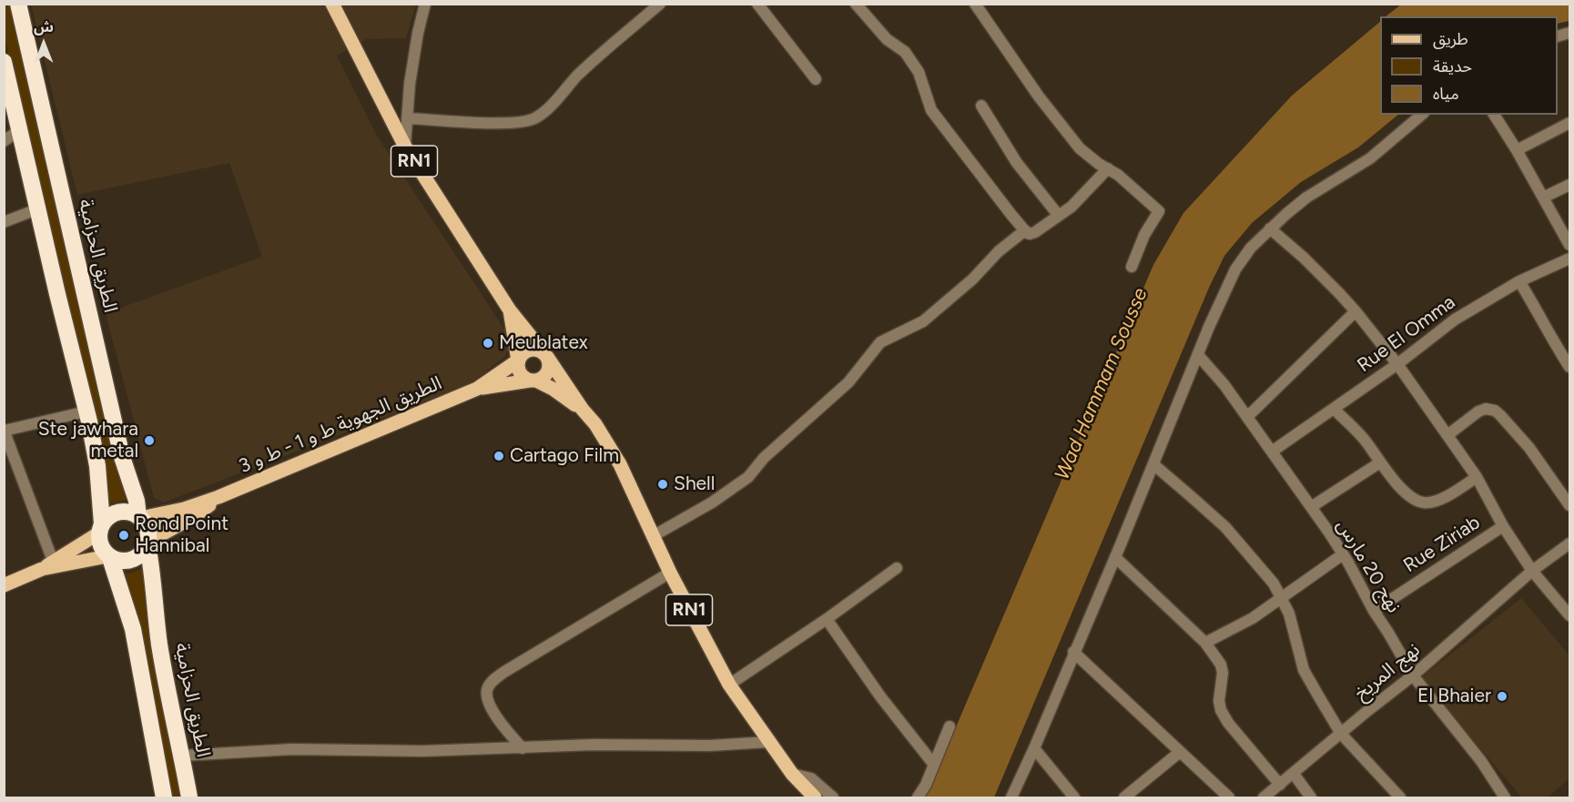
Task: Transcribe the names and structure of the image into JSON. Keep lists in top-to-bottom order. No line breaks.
{"streets":{"highway":["الطريق الحزامية"],"main road":["RN1","الطريق الجهوية ط و 1 - ط و 3"],"street":["Rue El Omma","Rue Ziriab","نهج 20 مارس","نهج المريخ"]},"crossings":[["RN1","الطريق الجهوية ط و 1 - ط و 3"],["الطريق الحزامية","الطريق الجهوية ط و 1 - ط و 3"],["Rue El Omma","نهج 20 مارس"],["Rue Ziriab","نهج 20 مارس"],["نهج 20 مارس","نهج المريخ"]],"water":["Wad Hammam Sousse"],"places":["Meublatex","Ste jawhara metal","Cartago Film","Shell","Rond Point Hannibal","El Bhaier"],"legend":["طريق","حديقة","مياه"],"north":"top"}
